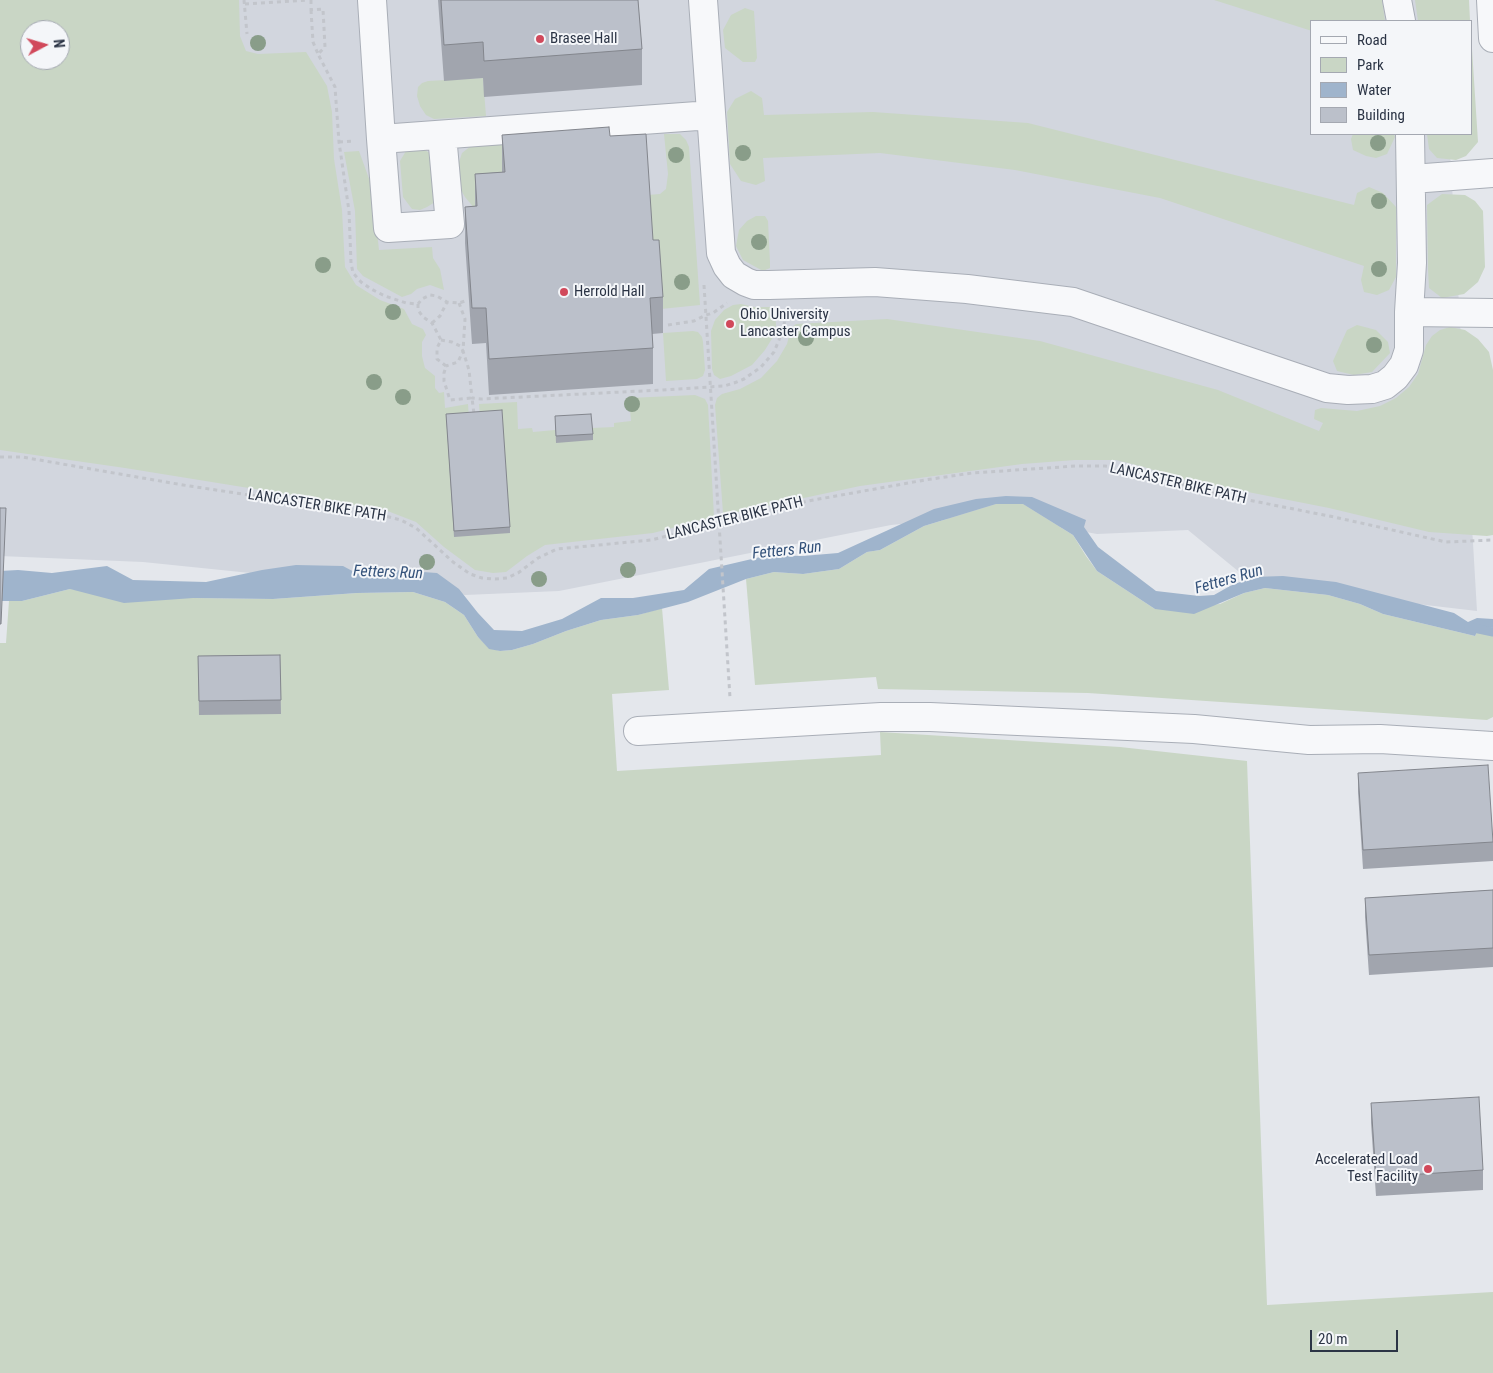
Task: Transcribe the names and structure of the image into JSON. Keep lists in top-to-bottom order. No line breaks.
{"streets":{"path":["LANCASTER BIKE PATH"]},"water":["Fetters Run"],"places":["Brasee Hall","Herrold Hall","Ohio University Lancaster Campus","Accelerated Load Test Facility"],"legend":["Road","Park","Water","Building"],"scale_bar":"20 m","north":"right"}
